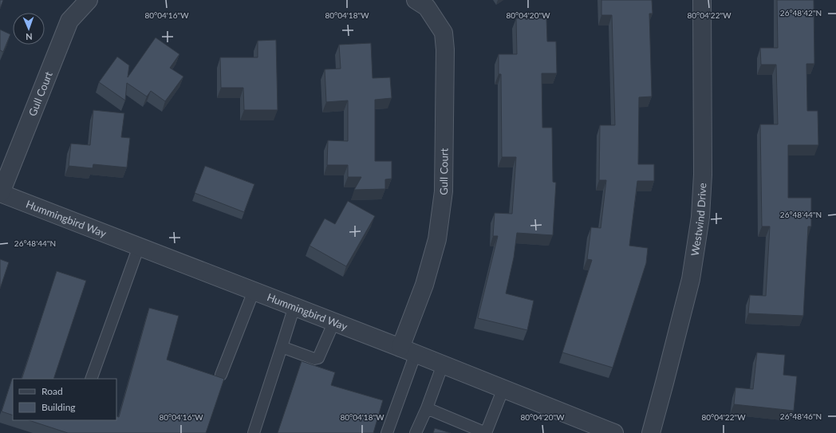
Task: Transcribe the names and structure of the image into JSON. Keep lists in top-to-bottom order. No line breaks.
{"streets":{"street":["Gull Court","Hummingbird Way","Westwind Drive"]},"crossings":[["Gull Court","Hummingbird Way"]],"legend":["Road","Building"],"north":"bottom","coordinates":["26°48'42\"N","80°04'16\"W","80°04'18\"W","80°04'20\"W","80°04'22\"W","26°48'44\"N","26°48'46\"N"]}
